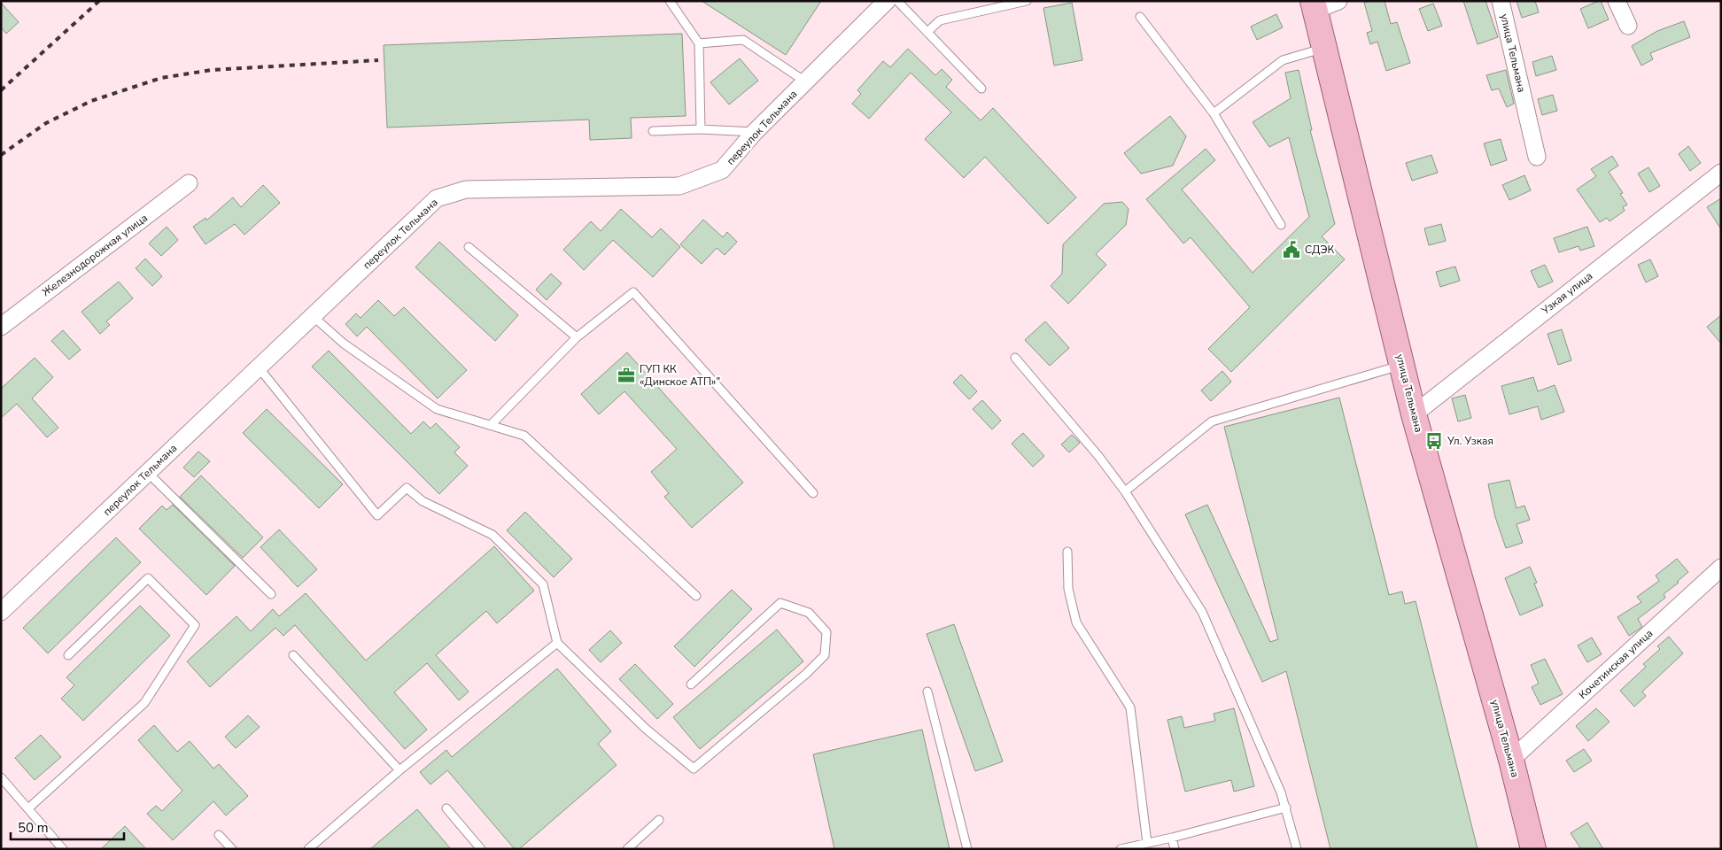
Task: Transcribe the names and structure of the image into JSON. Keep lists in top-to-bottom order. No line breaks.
{"streets":{"main road":["улица Тельмана"],"street":["переулок Тельмана","Железнодорожная улица","Узкая улица","Кочетинская улица"]},"crossings":[["улица Тельмана","Узкая улица"],["улица Тельмана","Кочетинская улица"]],"places":{"public building":["СДЭК"],"office":["ГУП КК «Динское АТП»\""],"bus stop":["Ул. Узкая"]},"scale_bar":"50 m"}
